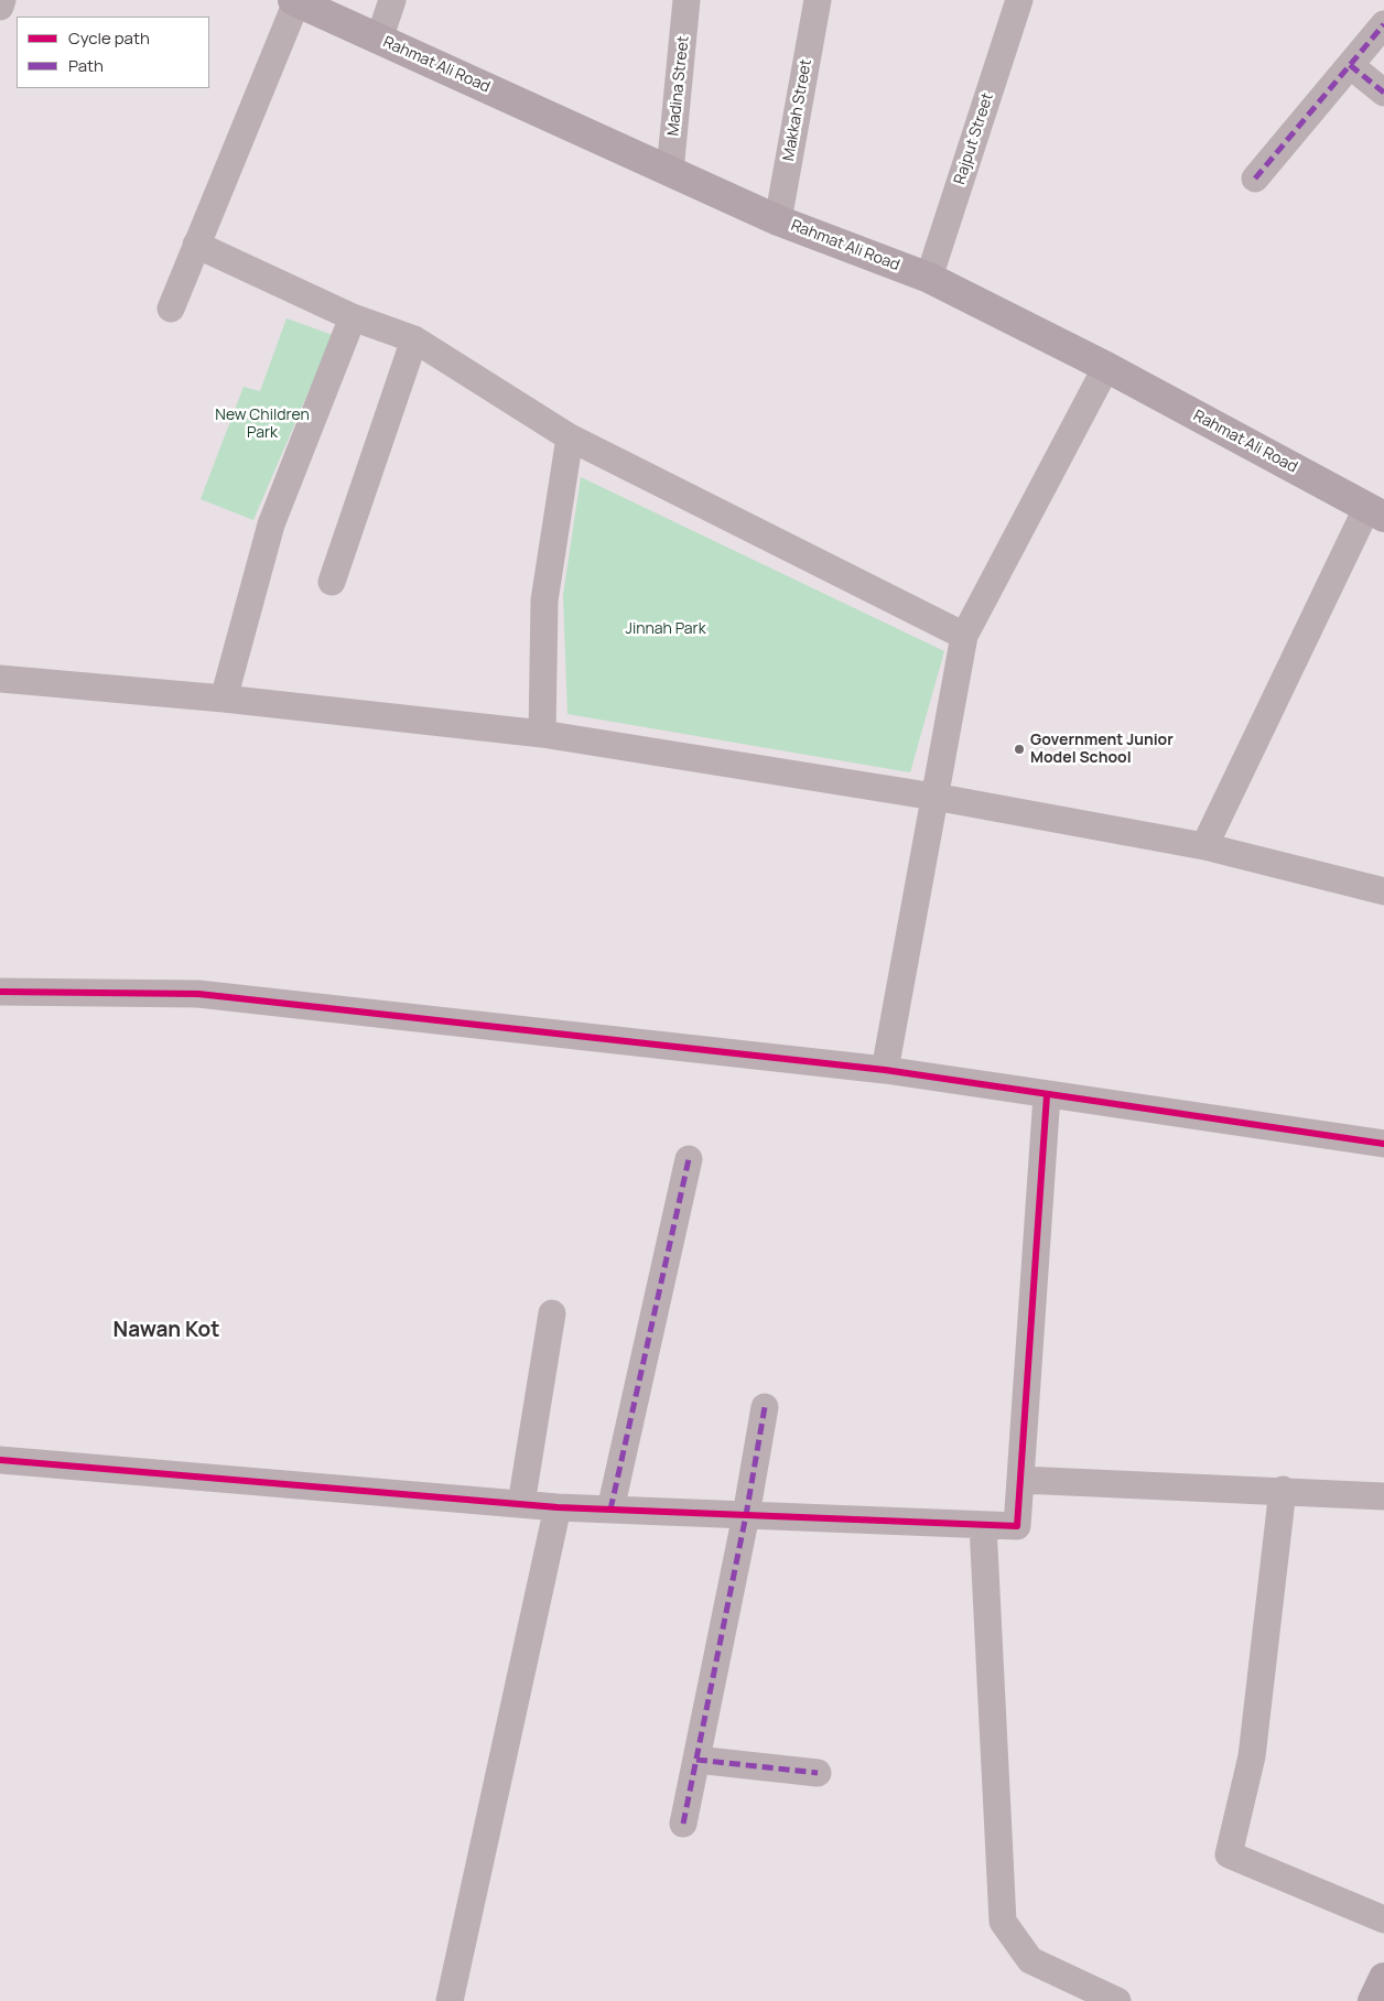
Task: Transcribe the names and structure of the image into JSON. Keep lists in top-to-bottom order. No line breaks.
{"streets":{"street":["Rahmat Ali Road","Madina Street","Makkah Street","Rajput Street"]},"crossings":[["Rahmat Ali Road","Madina Street"],["Rahmat Ali Road","Makkah Street"],["Rahmat Ali Road","Rajput Street"]],"districts":["Nawan Kot"],"parks":["New Children Park","Jinnah Park"],"places":["Government Junior Model School"],"legend":["Cycle path","Path"]}
